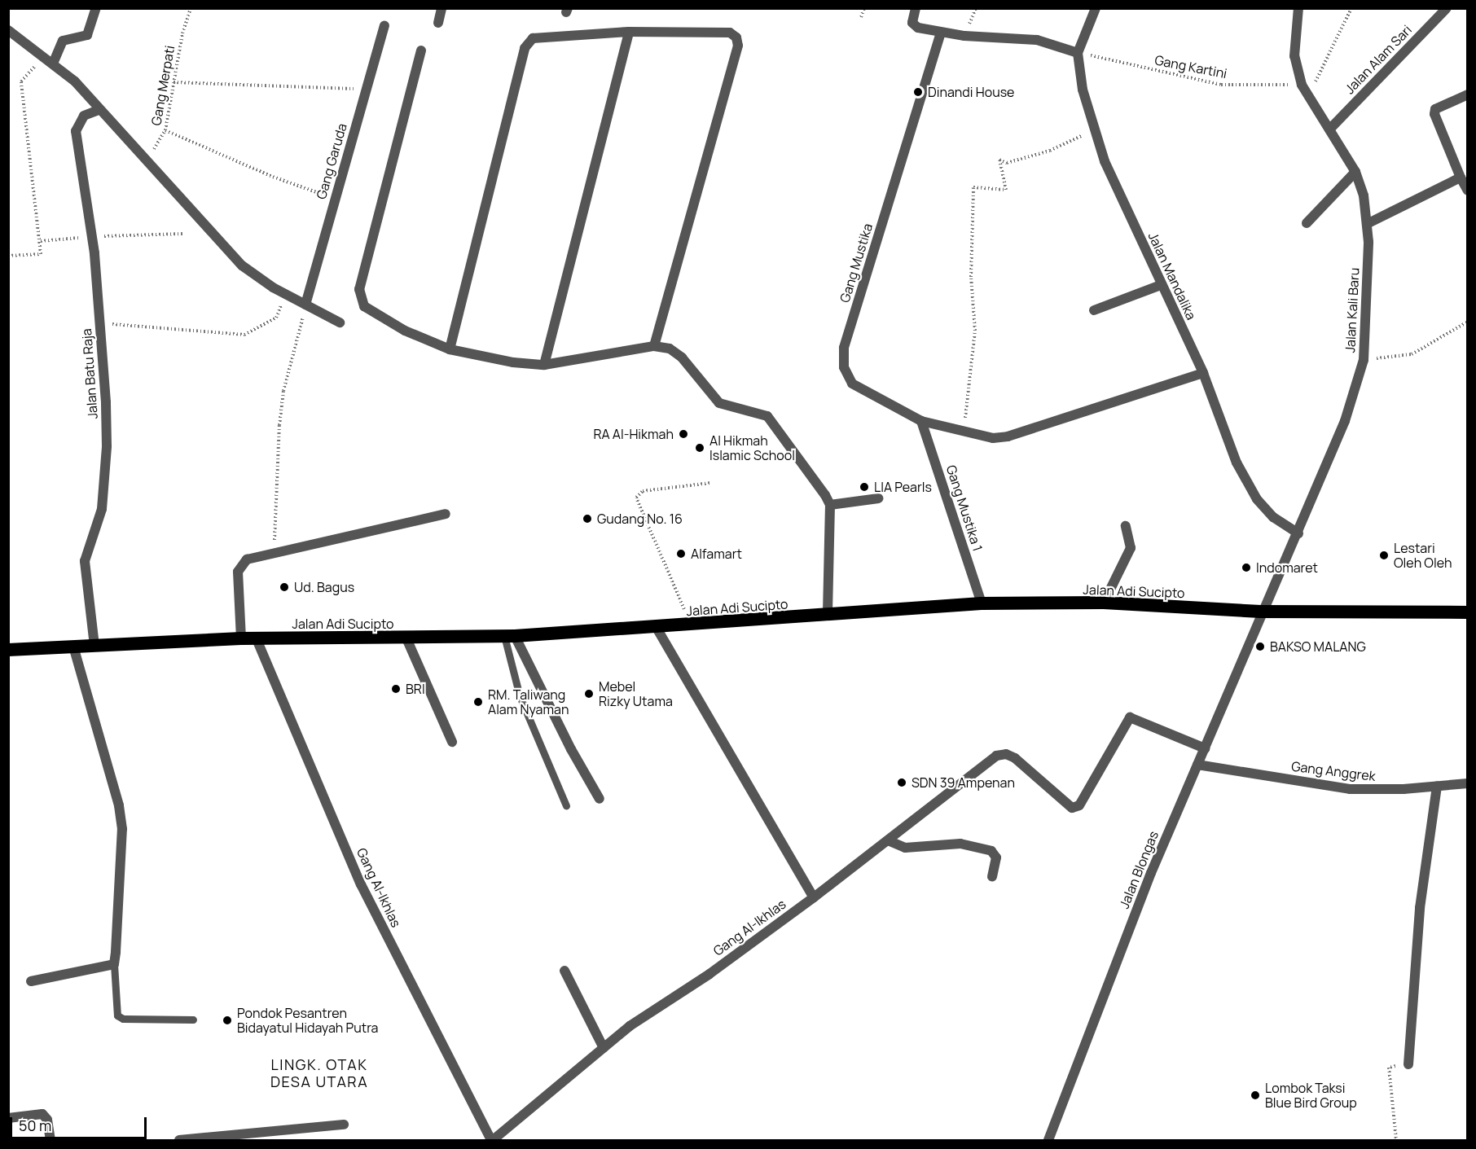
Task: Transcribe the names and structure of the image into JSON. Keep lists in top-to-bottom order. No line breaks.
{"streets":{"highway":["Jalan Adi Sucipto"],"street":["Jalan Alam Sari","Gang Garuda","Gang Mustika","Jalan Mandalika","Jalan Kali Baru","Jalan Batu Raja","Gang Mustika 1","Gang Anggrek","Jalan Blongas","Gang Al-Ikhlas"],"path":["Gang Kartini","Gang Merpati"]},"crossings":[["Jalan Alam Sari","Jalan Kali Baru"],["Gang Kartini","Jalan Mandalika"],["Gang Kartini","Jalan Kali Baru"],["Gang Mustika","Jalan Mandalika"],["Gang Mustika","Gang Mustika 1"],["Jalan Mandalika","Jalan Kali Baru"],["Jalan Kali Baru","Jalan Adi Sucipto"],["Jalan Kali Baru","Jalan Blongas"],["Jalan Batu Raja","Jalan Adi Sucipto"],["Gang Mustika 1","Jalan Adi Sucipto"],["Jalan Adi Sucipto","Jalan Blongas"],["Jalan Adi Sucipto","Gang Al-Ikhlas"],["Gang Anggrek","Jalan Blongas"],["Jalan Blongas","Gang Al-Ikhlas"]],"districts":["LINGK. OTAK DESA UTARA"],"places":["Dinandi House","RA Al-Hikmah","Al Hikmah Islamic School","LIA Pearls","Gudang No. 16","Alfamart","Lestari Oleh Oleh","Indomaret","Ud. Bagus","BAKSO MALANG","BRI","Mebel Rizky Utama","RM. Taliwang Alam Nyaman","SDN 39 Ampenan","Pondok Pesantren Bidayatul Hidayah Putra","Lombok Taksi Blue Bird Group"],"scale_bar":"50 m"}
